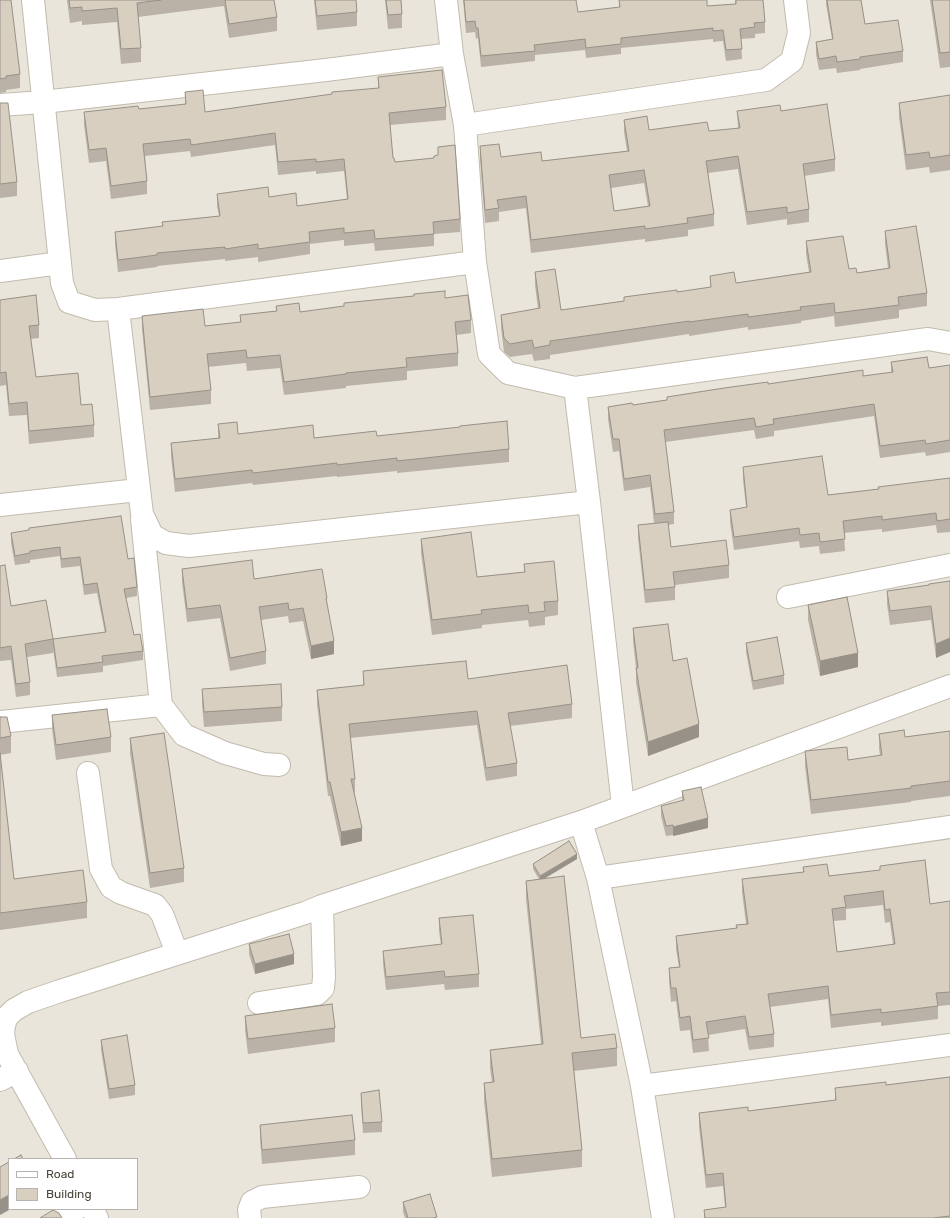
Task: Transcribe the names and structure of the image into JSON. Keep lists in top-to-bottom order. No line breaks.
{"legend":["Road","Building"]}
